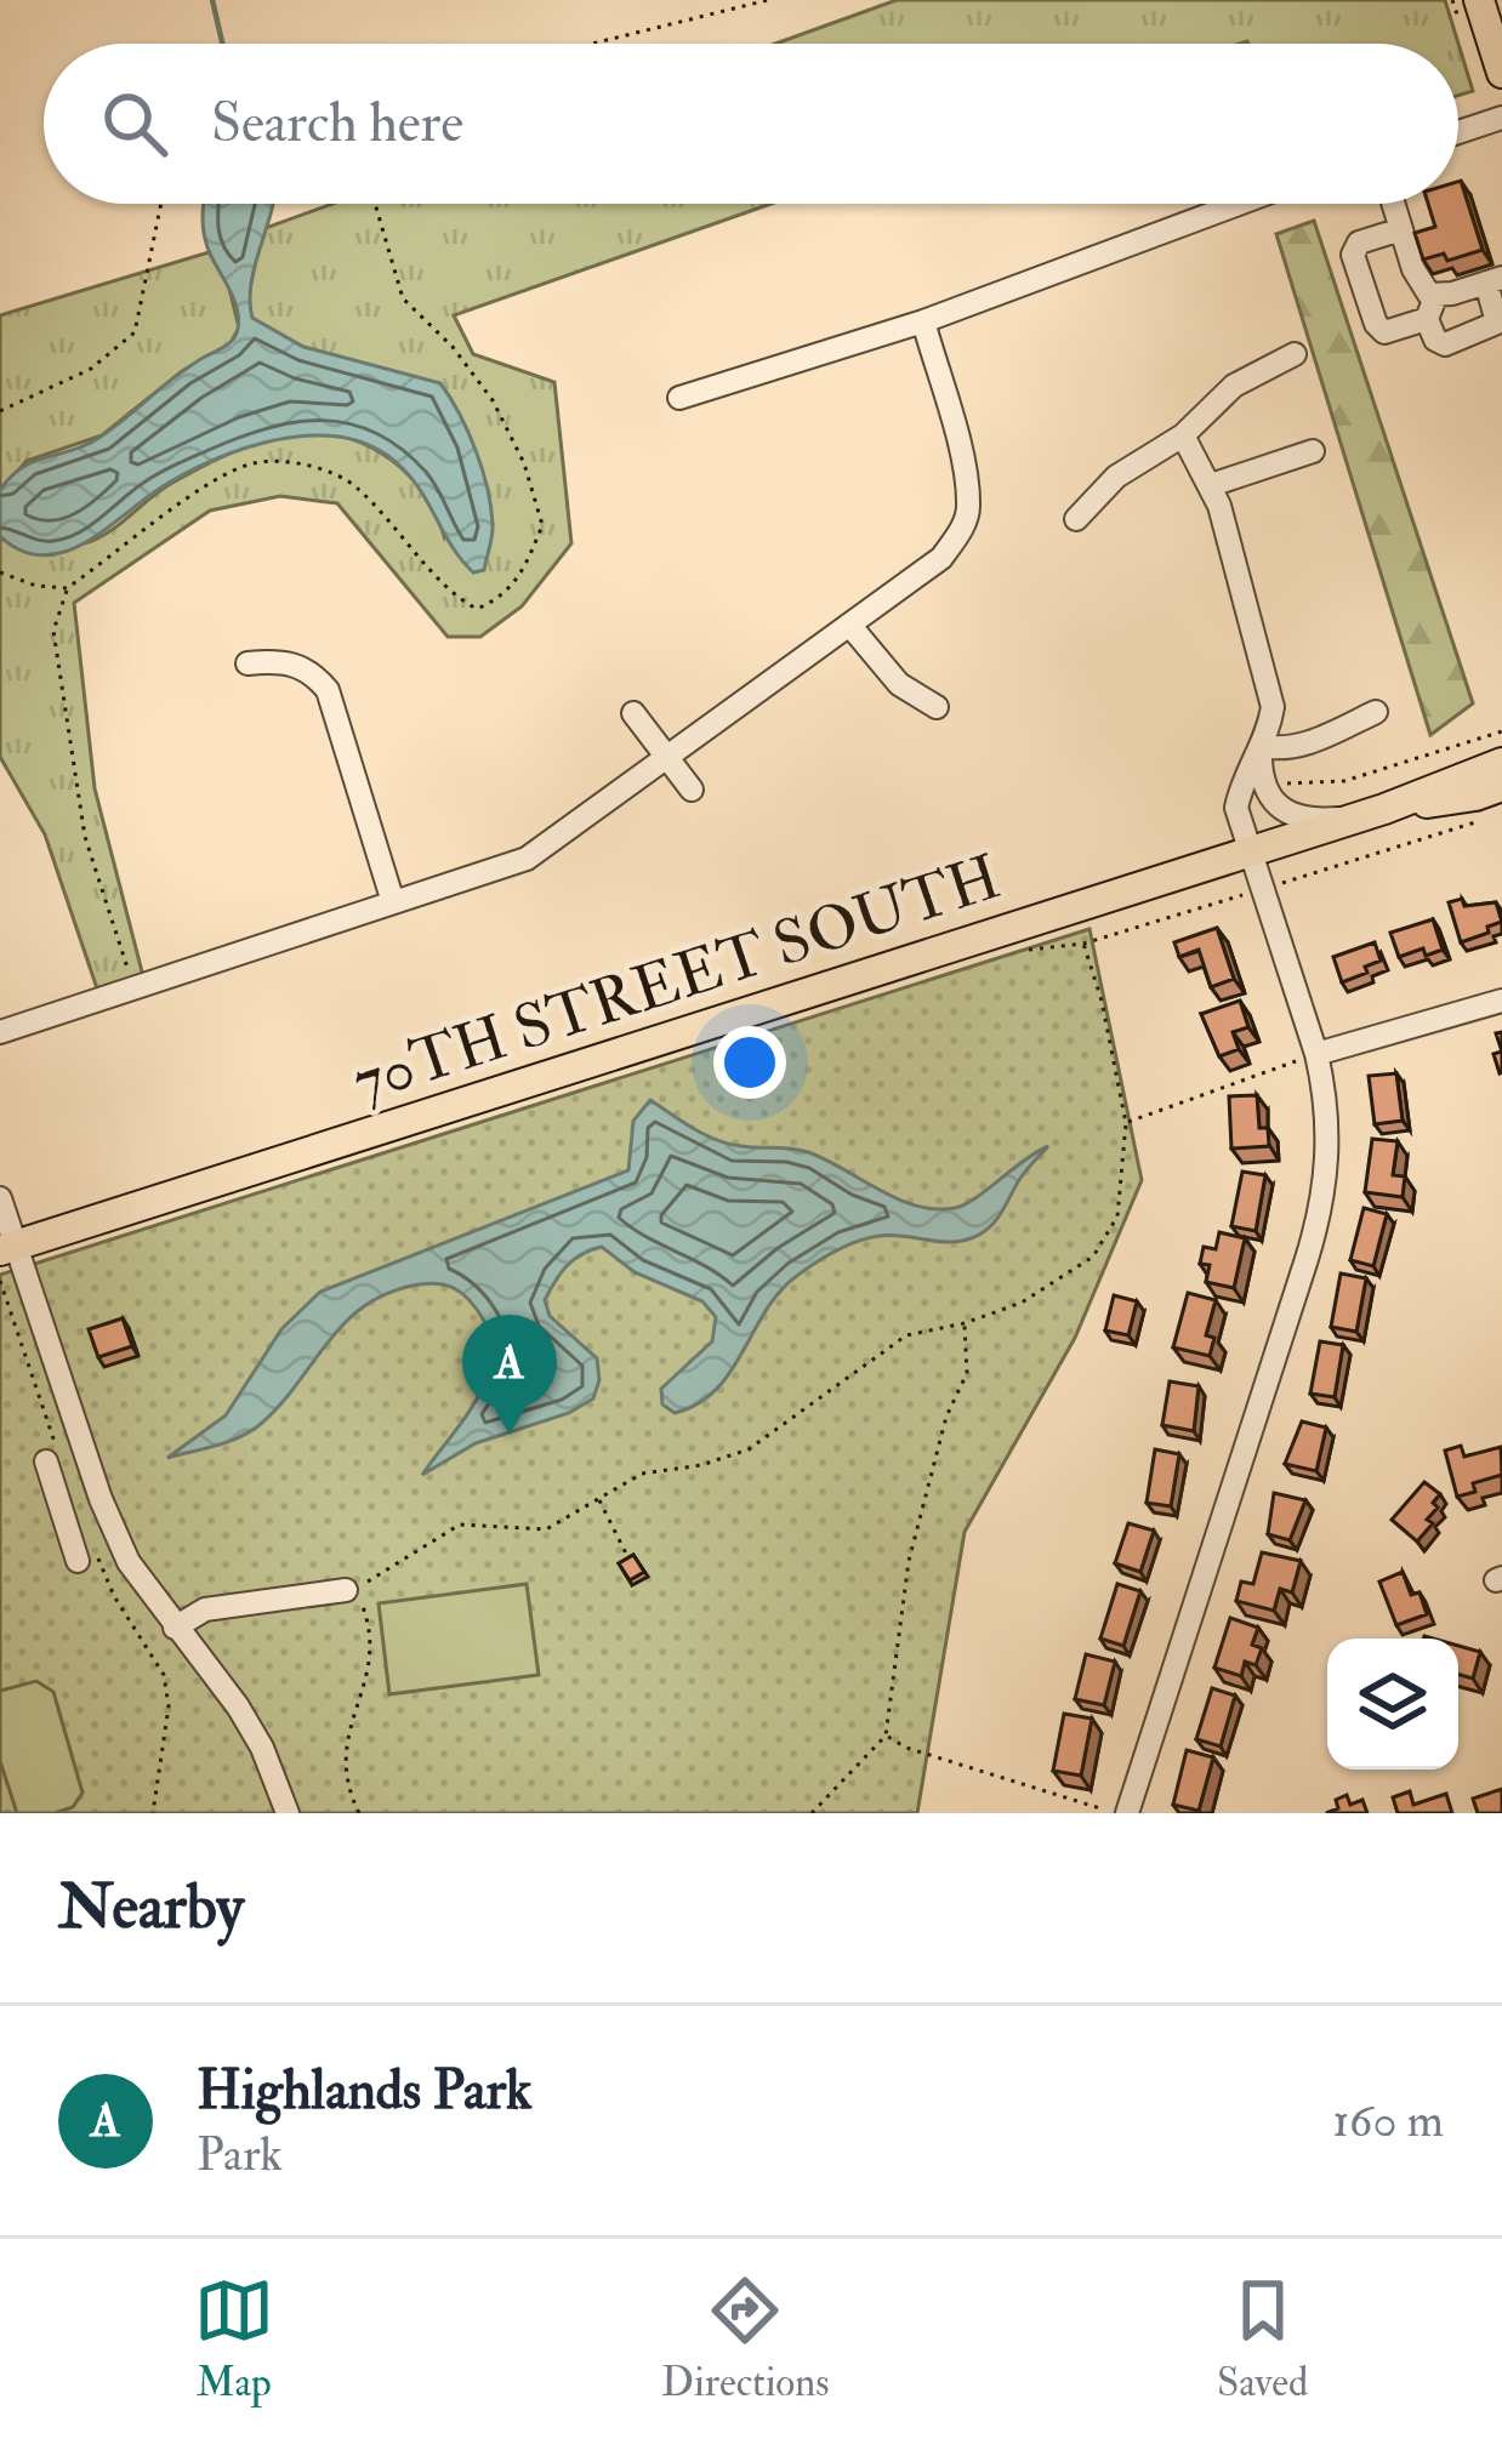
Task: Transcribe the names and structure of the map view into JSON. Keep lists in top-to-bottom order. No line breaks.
{"streets":{"main road":["70TH STREET SOUTH"]},"page":{"search":"Search here","pins":"A","heading":"Nearby","list":[{"mark":"A","name":"Highlands Park","note":"Park","value":"160 m"}],"nav":["Map","Directions","Saved"]}}
